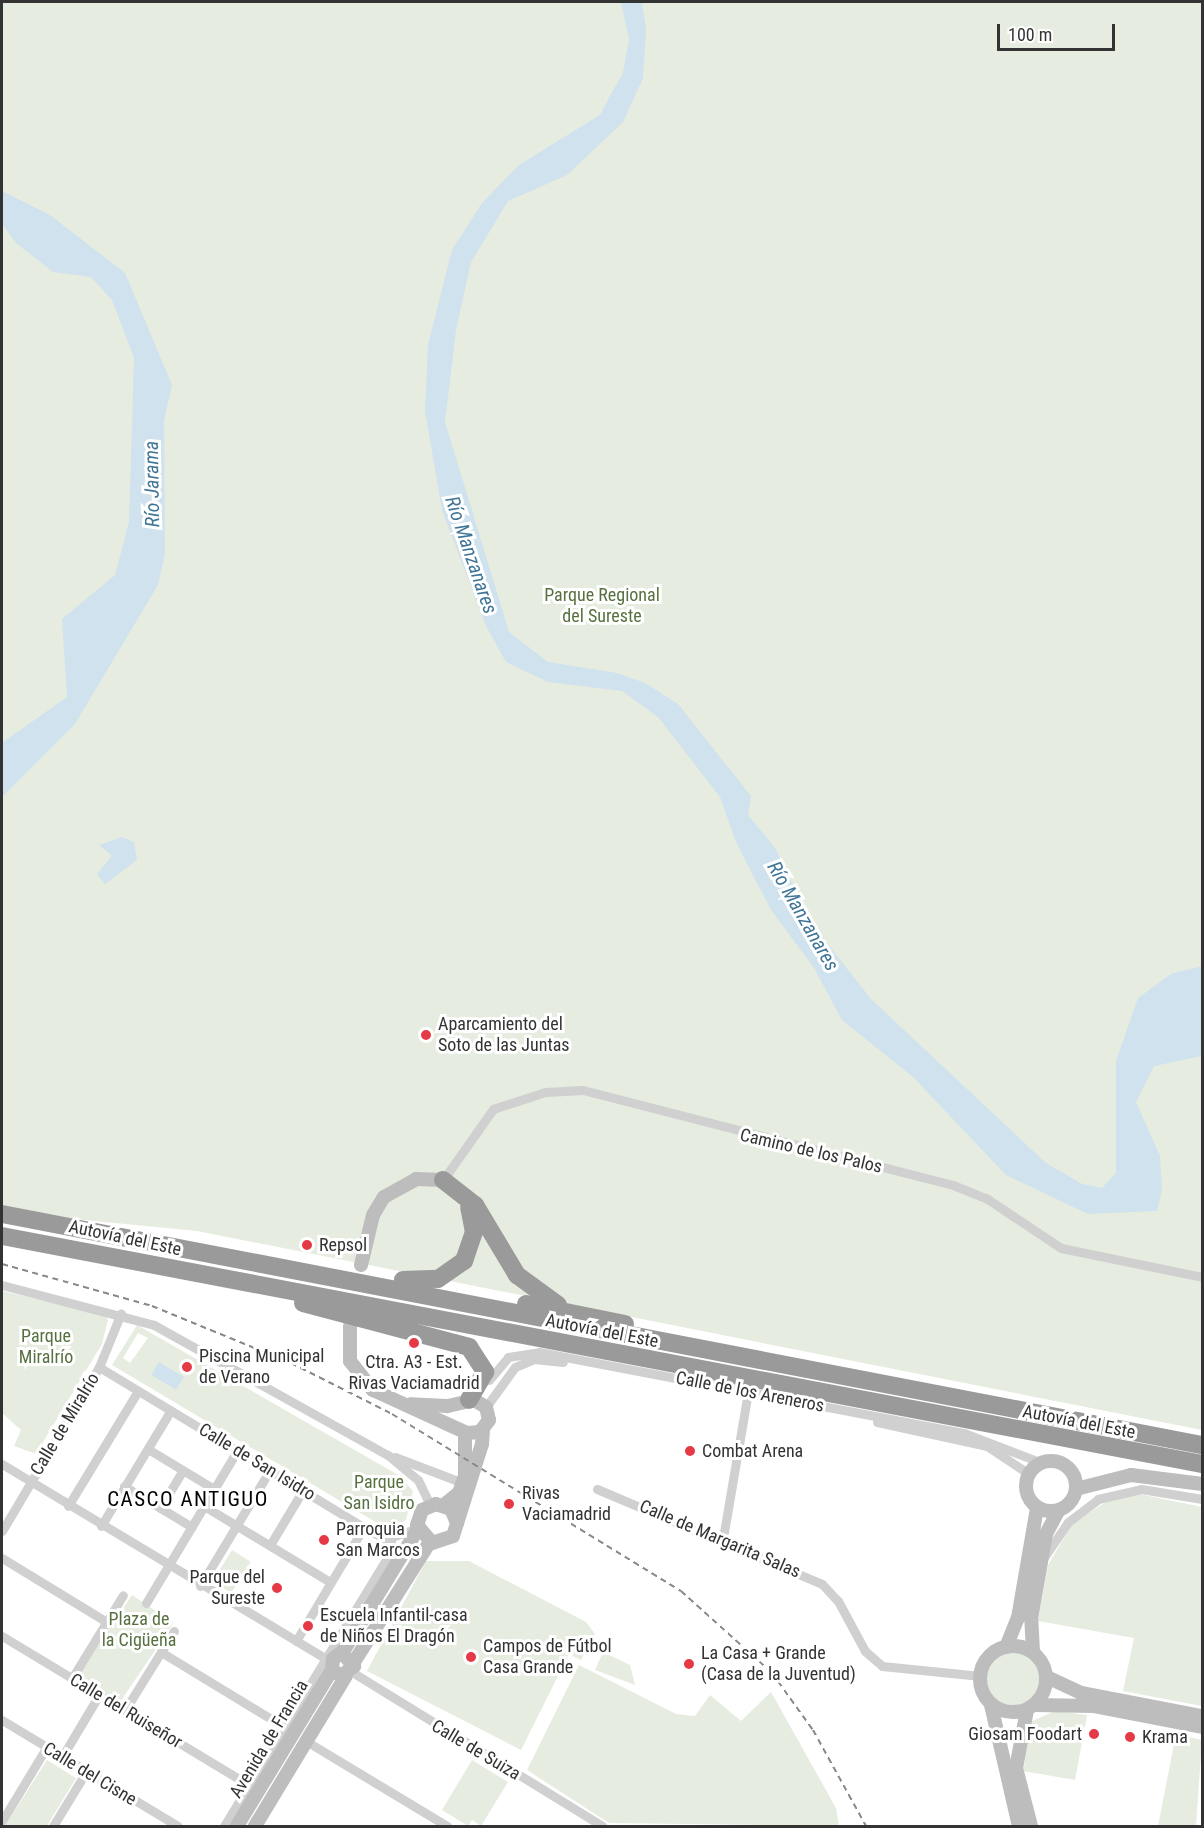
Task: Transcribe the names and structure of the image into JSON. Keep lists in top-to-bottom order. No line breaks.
{"streets":{"highway":["Autovía del Este"],"street":["Camino de los Palos","Calle de los Areneros","Calle de Miralrío","Calle de San Isidro","Calle de Margarita Salas","Calle del Ruiseñor","Avenida de Francia","Calle de Suiza","Calle del Cisne"]},"crossings":[["Calle de Miralrío","Calle de San Isidro"],["Avenida de Francia","Calle de Suiza"]],"districts":["CASCO ANTIGUO"],"water":["Río Jarama","Río Manzanares"],"parks":["Parque Regional del Sureste","Parque Miralrío","Parque San Isidro","Plaza de la Cigüeña"],"places":["Aparcamiento del Soto de las Juntas","Repsol","Ctra. A3 - Est. Rivas Vaciamadrid","Piscina Municipal de Verano","Combat Arena","Rivas Vaciamadrid","Parroquia San Marcos","Parque del Sureste","Escuela Infantil-casa de Niños El Dragón","Campos de Fútbol Casa Grande","La Casa + Grande (Casa de la Juventud)","Giosam Foodart","Krama"],"scale_bar":"100 m"}
